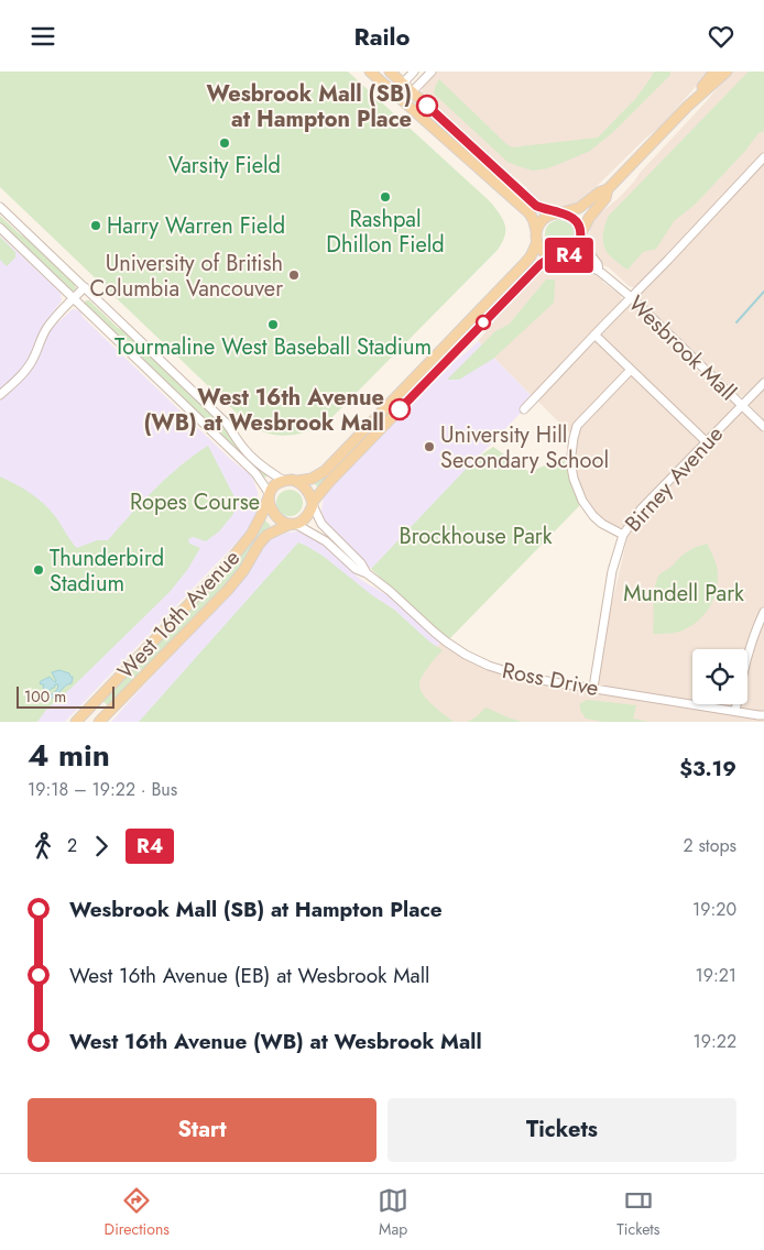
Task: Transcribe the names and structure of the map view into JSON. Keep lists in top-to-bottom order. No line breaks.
{"streets":{"main road":["West 16th Avenue"],"street":["Wesbrook Mall","Birney Avenue","Ross Drive"]},"crossings":[["Wesbrook Mall","Birney Avenue"],["Birney Avenue","Ross Drive"],["West 16th Avenue","Ross Drive"]],"parks":["Ropes Course","Brockhouse Park","Mundell Park"],"places":["Wesbrook Mall (SB) at Hampton Place","Varsity Field","Rashpal Dhillon Field","Harry Warren Field","University of British Columbia Vancouver","Tourmaline West Baseball Stadium","West 16th Avenue (WB) at Wesbrook Mall","University Hill Secondary School","Thunderbird Stadium"],"lines":["bus line R4"],"scale_bar":"100 m","page":{"header":"Railo","on_map":"R4","scale":"100 m","heading":["4 min","19:18 – 19:22 · Bus","$3.19"],"legs":["2","R4","2 stops"],"list":[{"name":"Wesbrook Mall (SB) at Hampton Place","value":"19:20"},{"name":"West 16th Avenue (EB) at Wesbrook Mall","value":"19:21"},{"name":"West 16th Avenue (WB) at Wesbrook Mall","value":"19:22"}],"buttons":["Start","Tickets"],"tabs":["Directions","Map","Tickets"]}}
